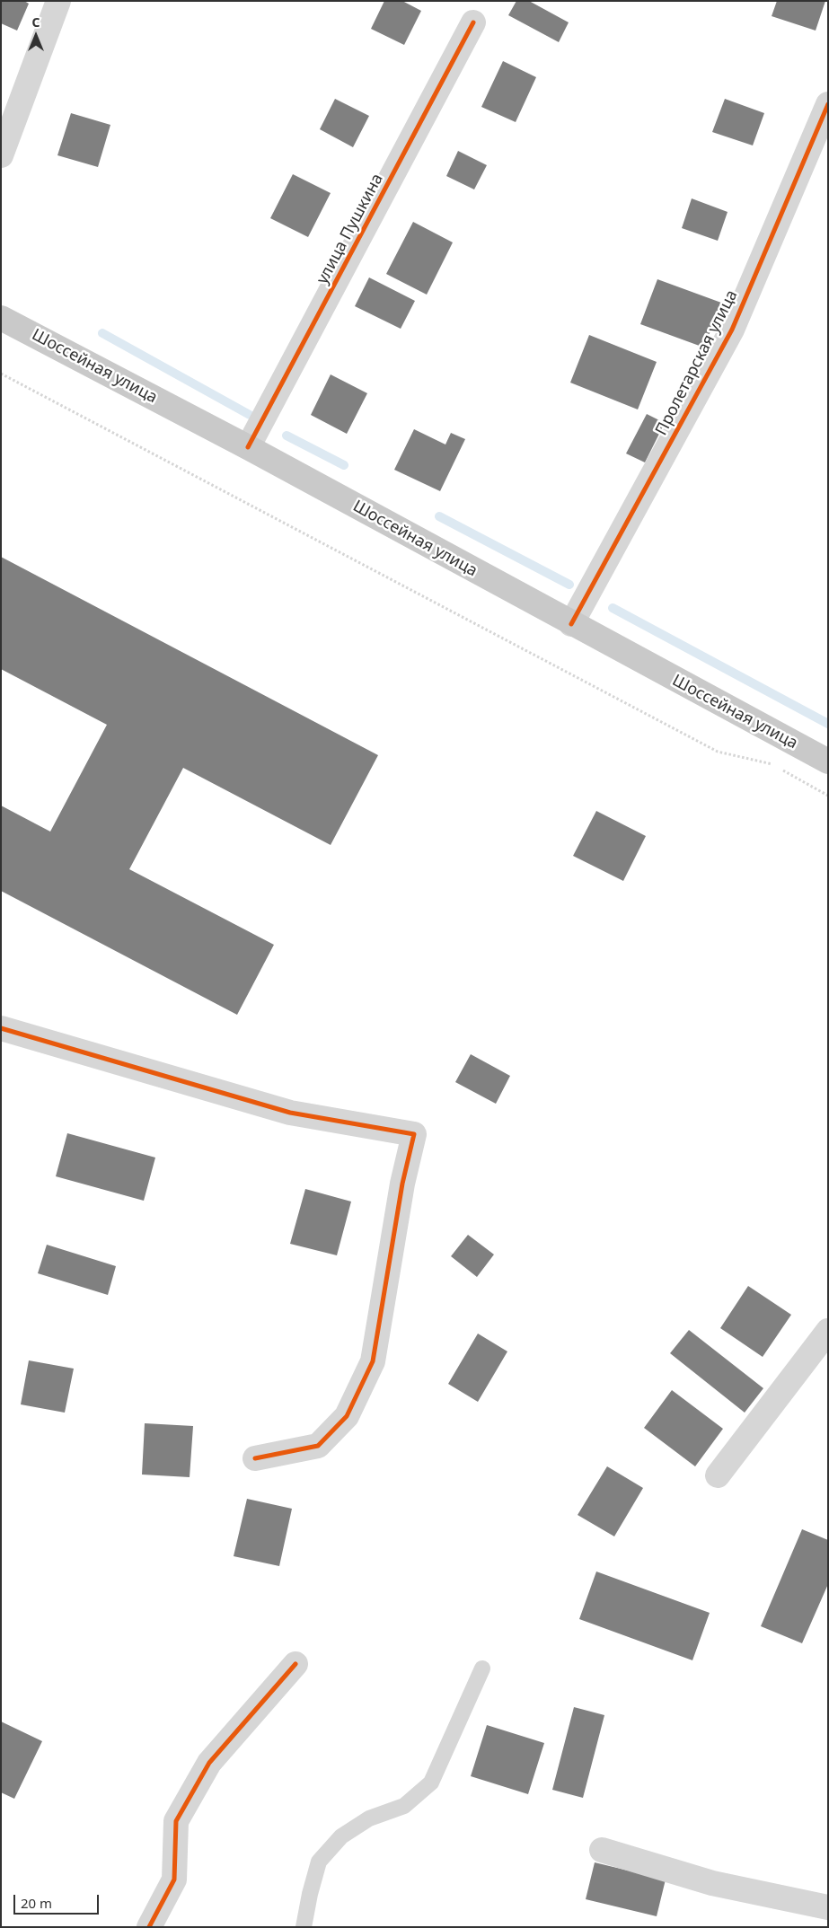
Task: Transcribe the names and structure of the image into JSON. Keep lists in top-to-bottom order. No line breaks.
{"streets":{"main road":["Шоссейная улица"],"street":["улица Пушкина","Пролетарская улица"]},"crossings":[["улица Пушкина","Шоссейная улица"],["Пролетарская улица","Шоссейная улица"]],"scale_bar":"20 m","north":"top"}
